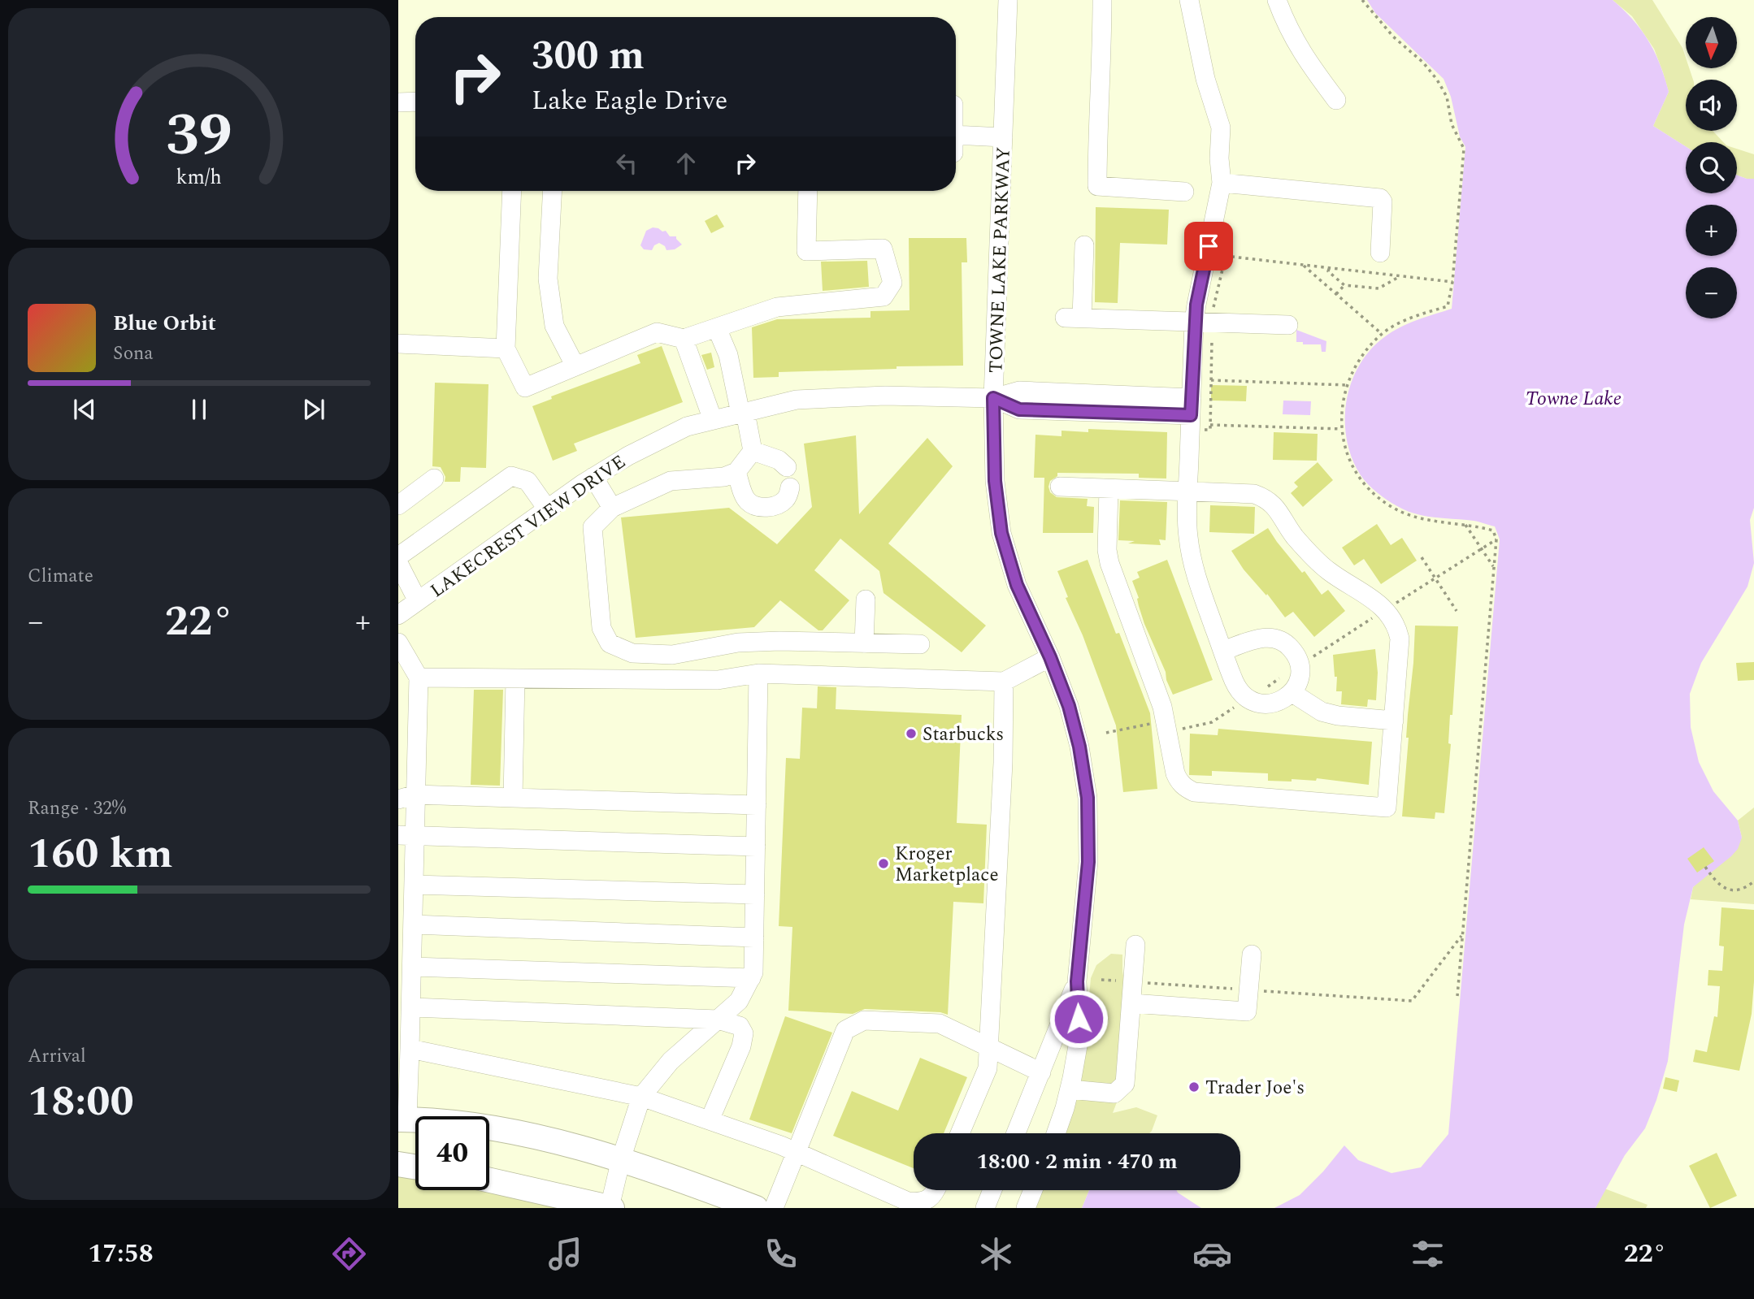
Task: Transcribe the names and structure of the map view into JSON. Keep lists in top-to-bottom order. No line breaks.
{"streets":{"street":["TOWNE LAKE PARKWAY","LAKECREST VIEW DRIVE"]},"crossings":[["TOWNE LAKE PARKWAY","LAKECREST VIEW DRIVE"]],"water":["Towne Lake"],"places":["Starbucks","Kroger Marketplace","Trader Joe's"],"north":"bottom","page":{"map_buttons":["+","−"],"turn":["300 m","Lake Eagle Drive"],"song":["Blue Orbit","Sona"],"tile":["Climate",["Range · 32%","160 km"],["Arrival","18:00"]],"heat":["−","22°","+"],"limit":"40","trip":"18:00 · 2 min · 470 m","tabs":["17:58","22°"],"gauge":["39","km/h"]}}
